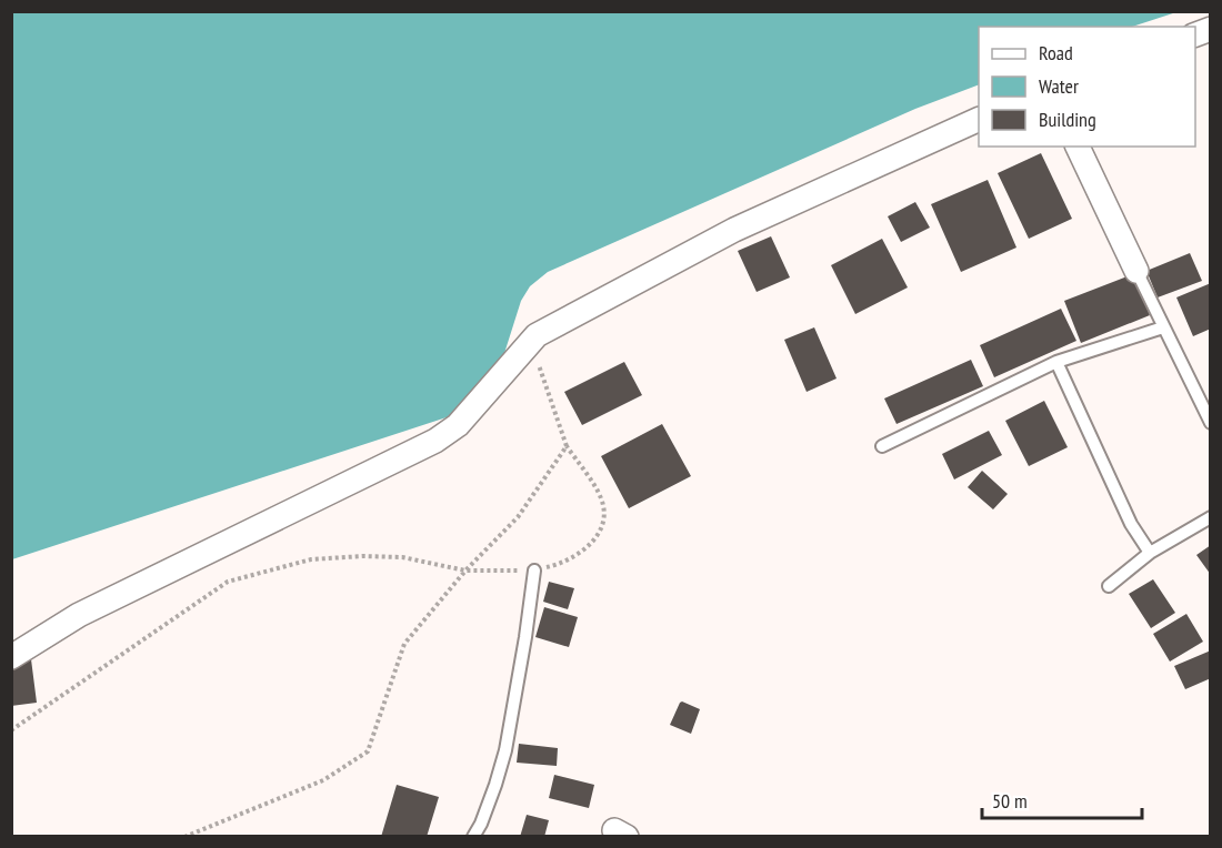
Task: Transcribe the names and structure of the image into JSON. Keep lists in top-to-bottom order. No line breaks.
{"legend":["Road","Water","Building"],"scale_bar":"50 m"}
